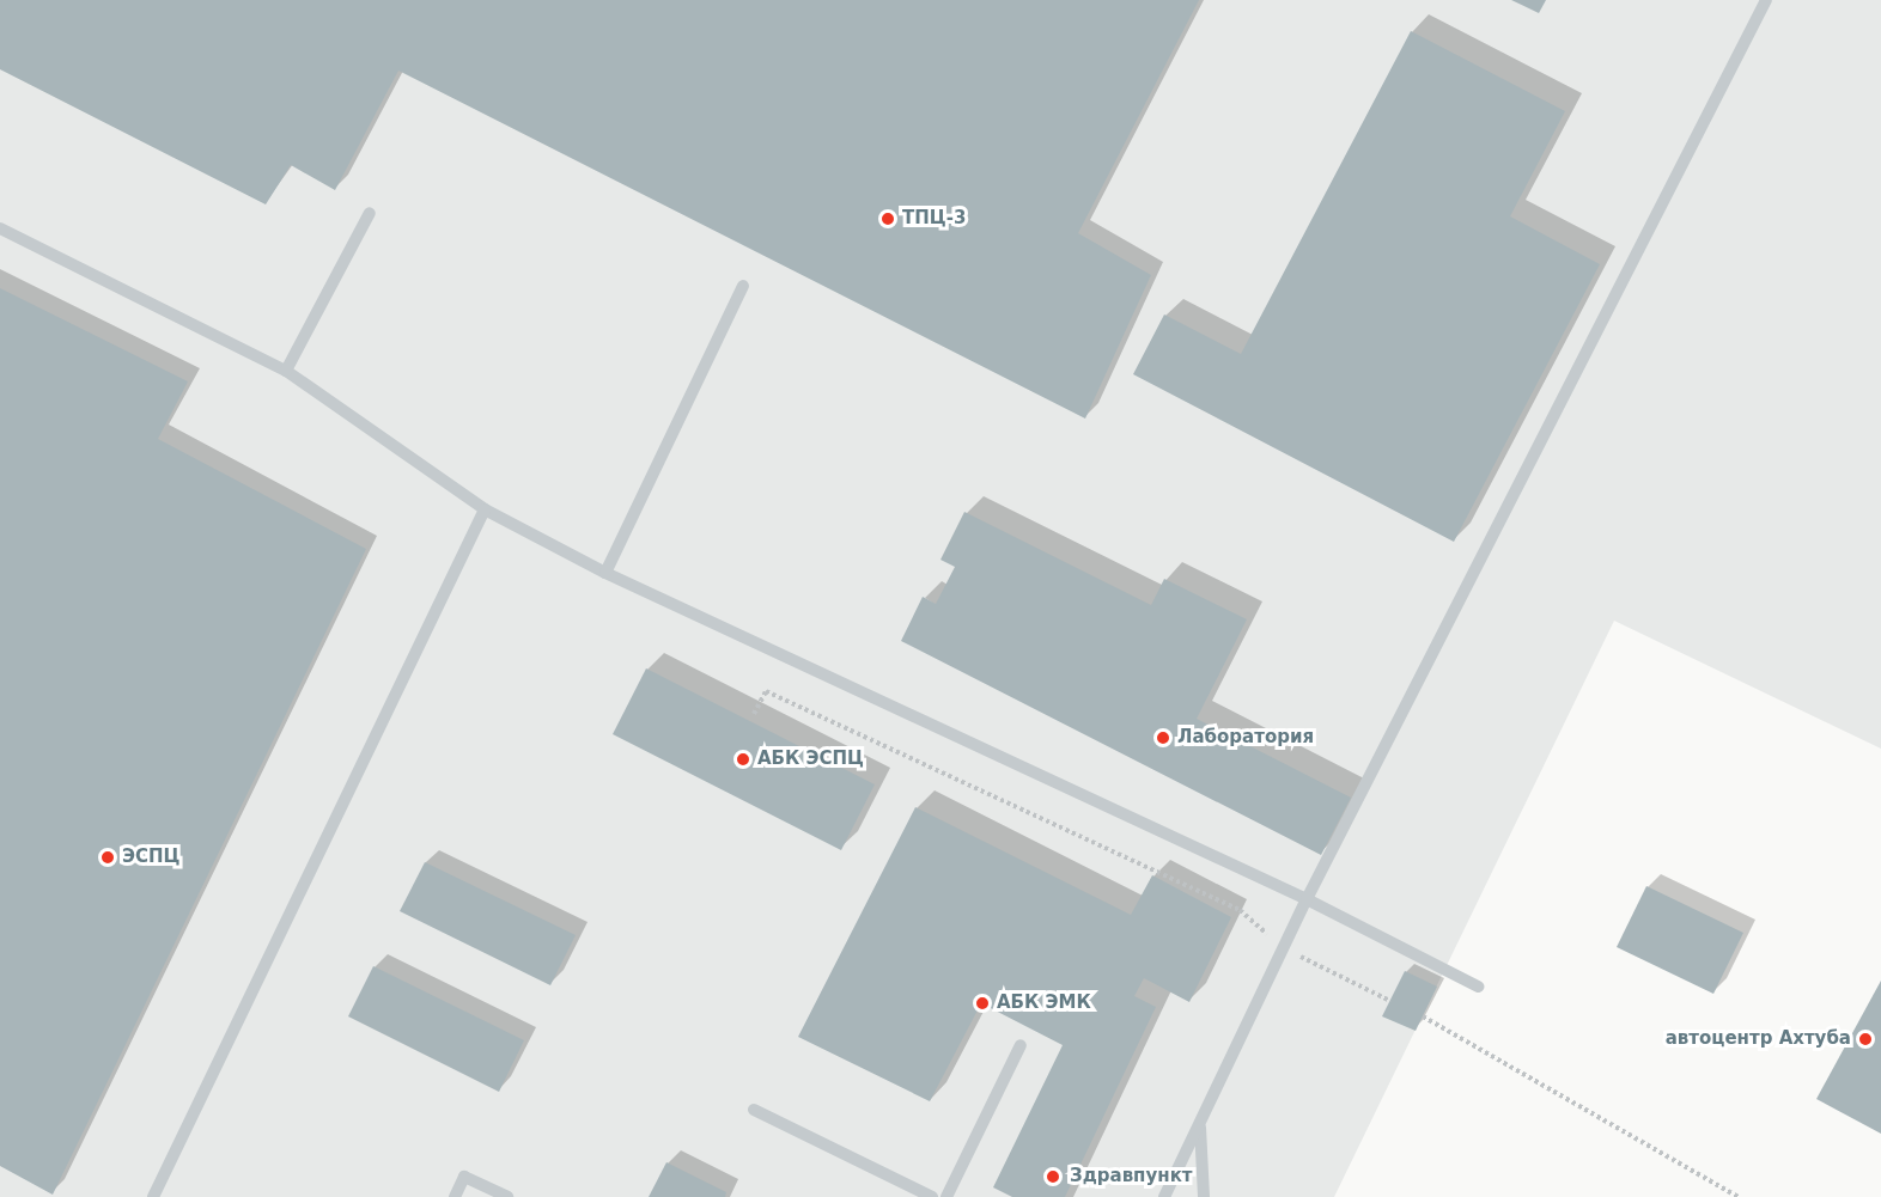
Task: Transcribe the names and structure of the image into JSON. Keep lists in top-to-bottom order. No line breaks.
{"places":["ТПЦ-3","Лаборатория","АБК ЭСПЦ","ЭСПЦ","АБК ЭМК","автоцентр Ахтуба","Здравпункт"]}
